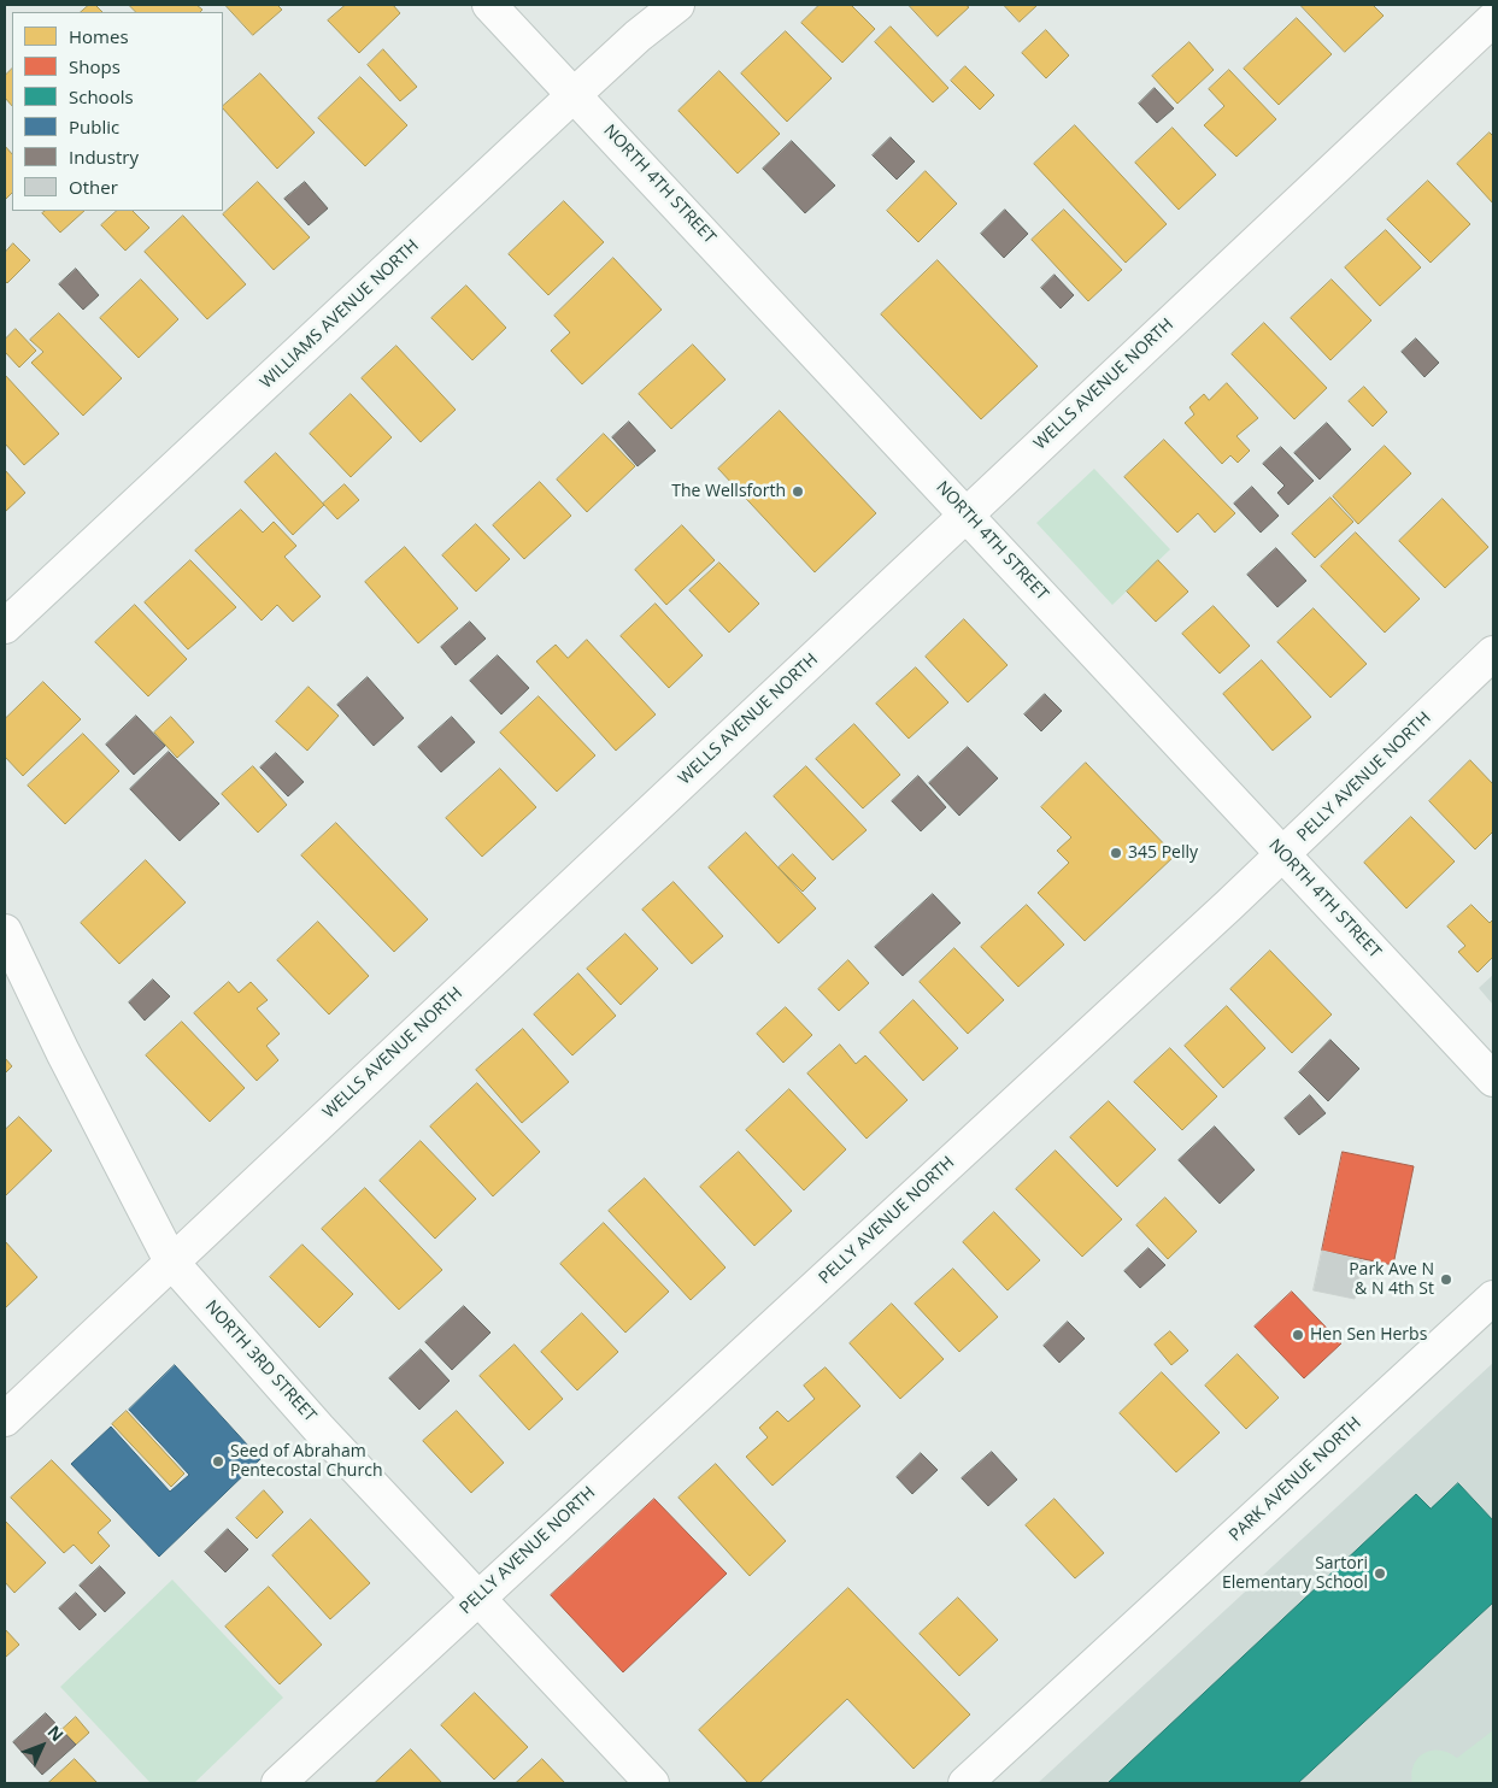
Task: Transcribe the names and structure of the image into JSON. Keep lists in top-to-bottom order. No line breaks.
{"streets":{"street":["NORTH 4TH STREET","WILLIAMS AVENUE NORTH","WELLS AVENUE NORTH","PELLY AVENUE NORTH","NORTH 3RD STREET","PARK AVENUE NORTH"]},"crossings":[["NORTH 4TH STREET","WILLIAMS AVENUE NORTH"],["NORTH 4TH STREET","WELLS AVENUE NORTH"],["NORTH 4TH STREET","PELLY AVENUE NORTH"],["WELLS AVENUE NORTH","NORTH 3RD STREET"],["PELLY AVENUE NORTH","NORTH 3RD STREET"]],"places":["The Wellsforth","345 Pelly","Park Ave N & N 4th St","Hen Sen Herbs","Seed of Abraham Pentecostal Church","Sartori Elementary School"],"legend":["Homes","Shops","Schools","Public","Industry","Other"],"north":"top right"}
